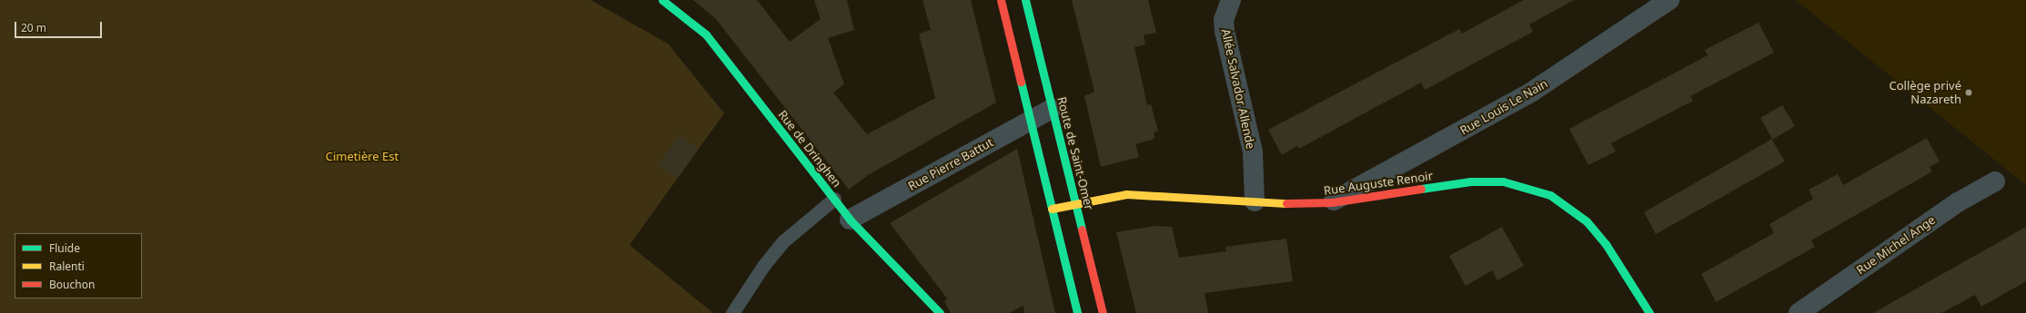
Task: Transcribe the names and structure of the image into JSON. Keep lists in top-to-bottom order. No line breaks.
{"streets":{"street":["Allée Salvador Allende","Rue Louis Le Nain","Rue de Dringhen","Route de Saint-Omer","Rue Pierre Battut","Rue Auguste Renoir","Rue Michel Ange"]},"crossings":[["Allée Salvador Allende","Rue Auguste Renoir"],["Rue Louis Le Nain","Rue Auguste Renoir"],["Rue de Dringhen","Rue Pierre Battut"],["Route de Saint-Omer","Rue Pierre Battut"],["Route de Saint-Omer","Rue Auguste Renoir"]],"parks":["Cimetière Est"],"places":["Collège privé Nazareth"],"legend":["Fluide","Ralenti","Bouchon"],"scale_bar":"20 m"}
